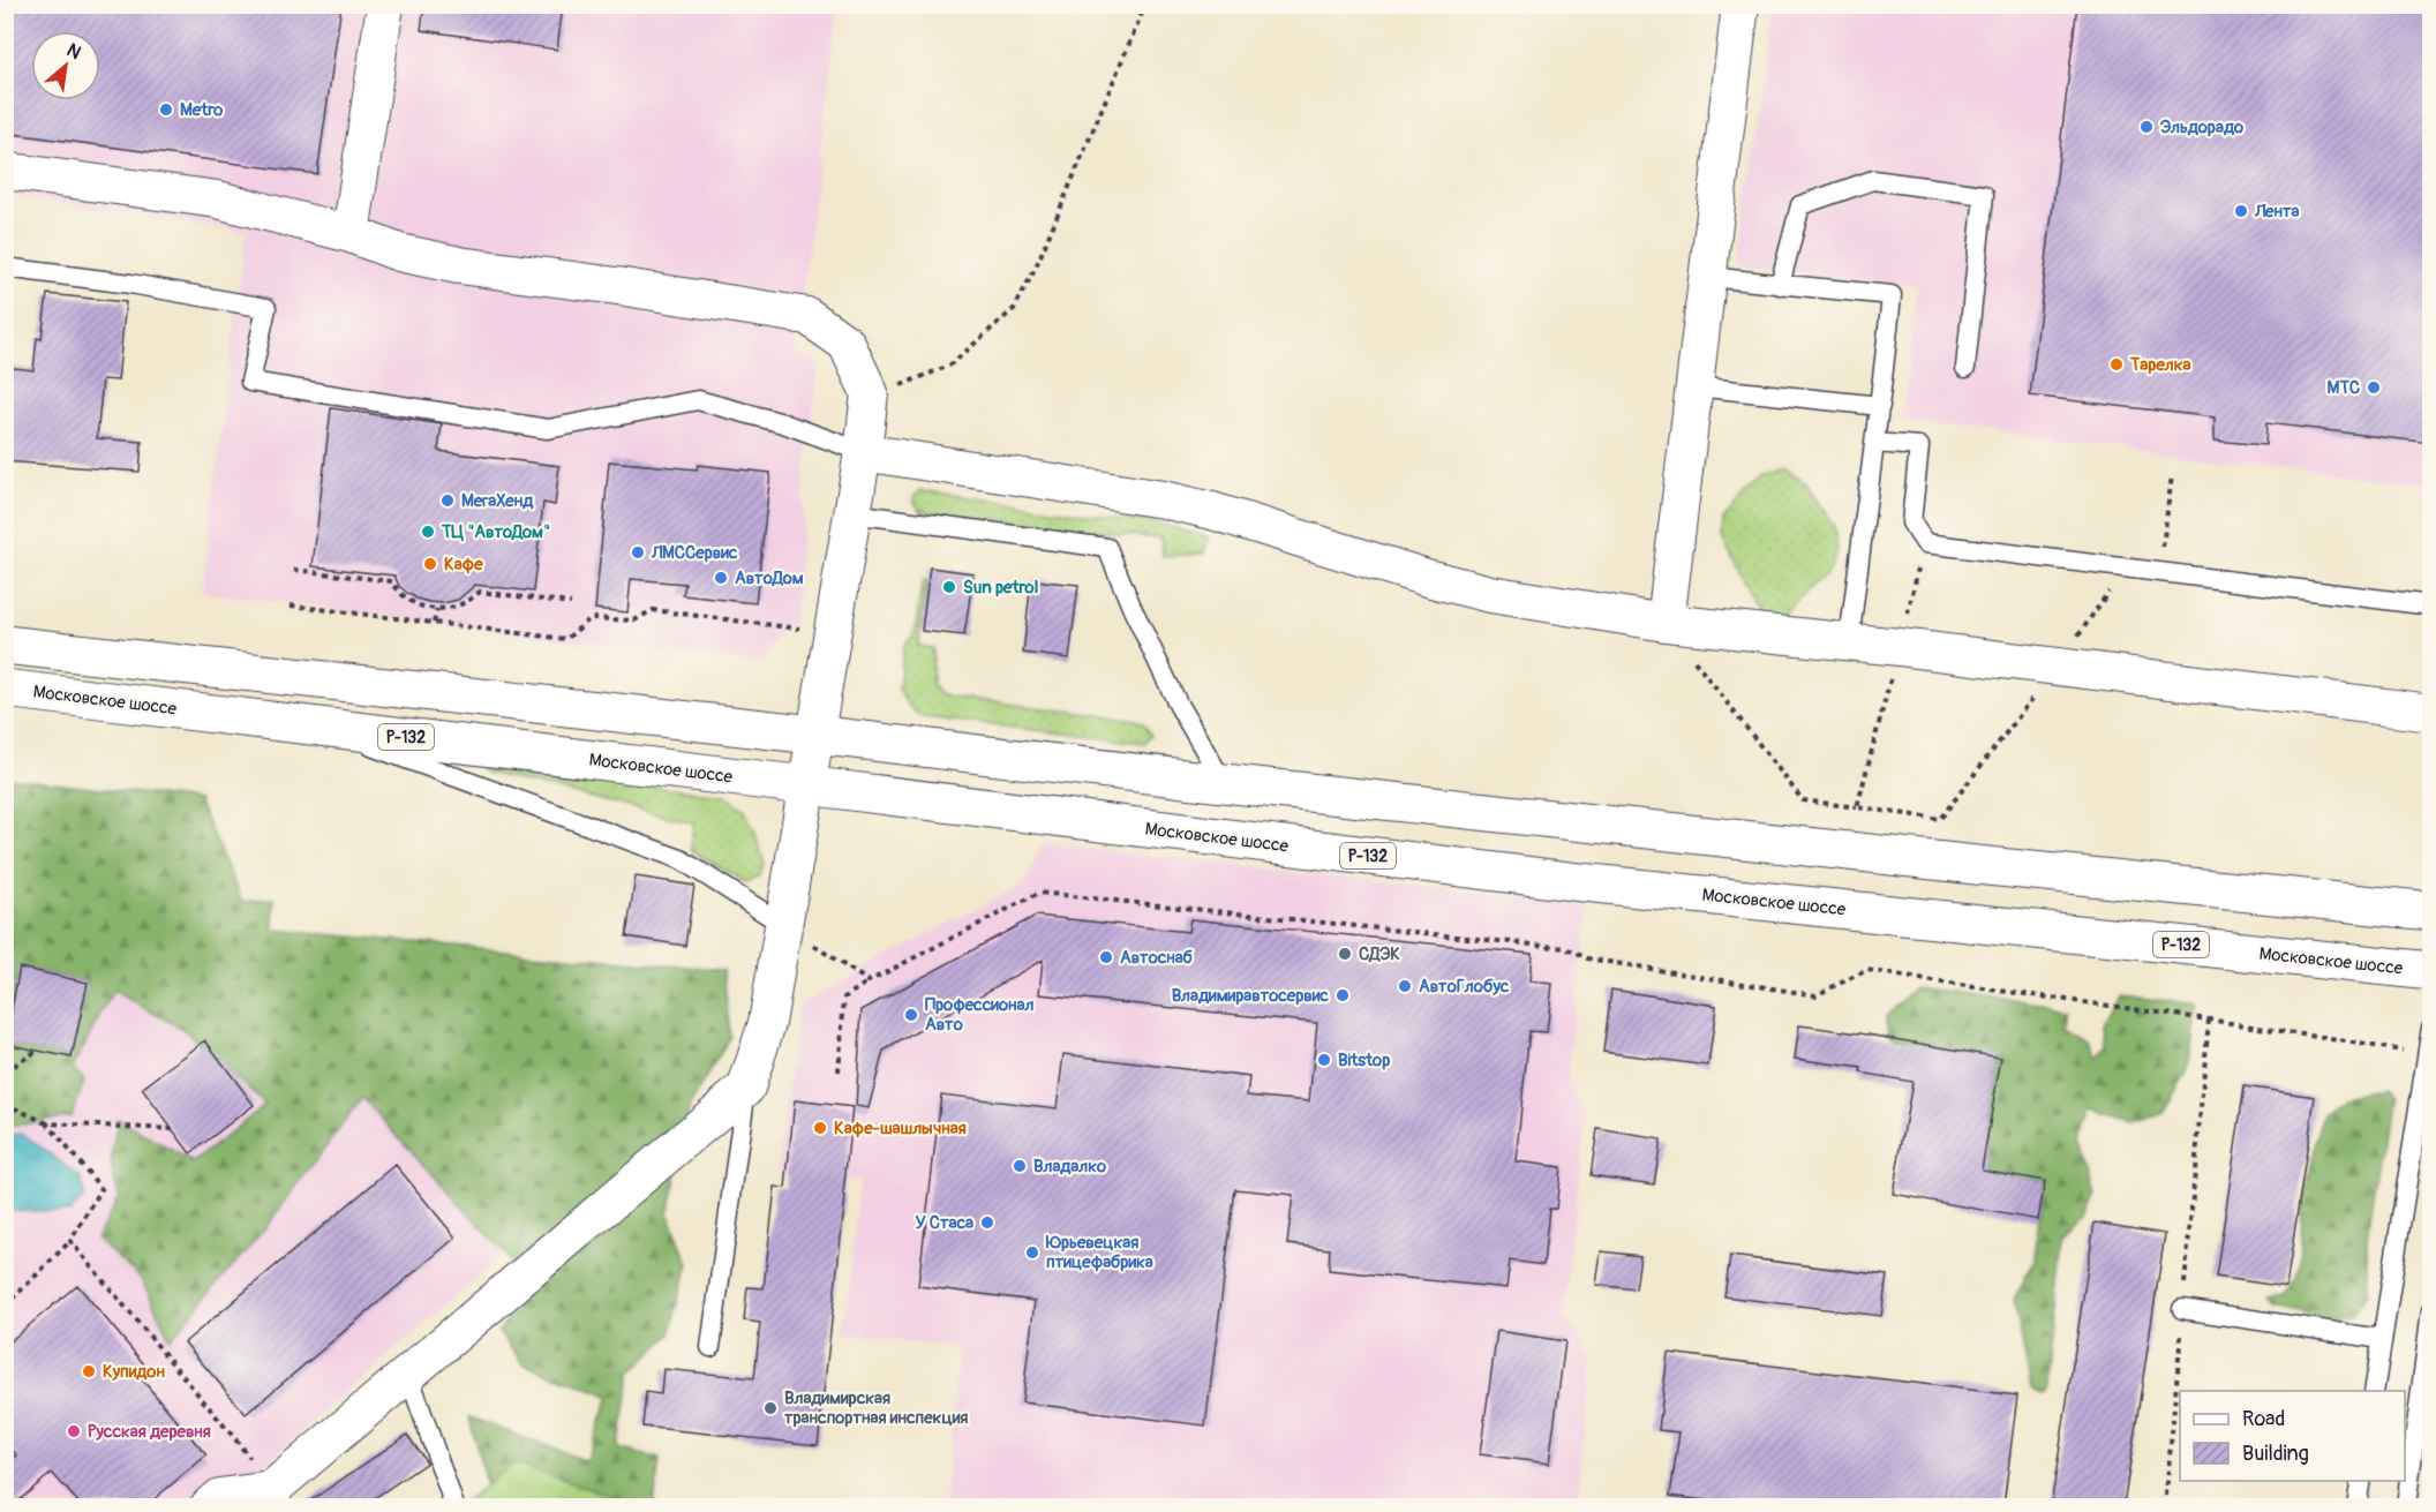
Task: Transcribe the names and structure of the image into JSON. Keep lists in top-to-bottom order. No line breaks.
{"streets":{"highway":["Московское шоссе","Р-132"]},"places":["Metro","Эльдорадо","Лента","Тарелка","МТС","МегаХенд","ТЦ \"АвтоДом\"","ЛМССервис","Кафе","АвтоДом","Sun petrol","СДЭК","Автоснаб","АвтоГлобус","Владимиравтосервис","Профессионал Авто","Bitstop","Кафе-шашлычная","Владалко","У Стаса","Юрьевецкая птицефабрика","Купидон","Владимирская транспортная инспекция","Русская деревня"],"legend":["Road","Building"],"north":"top right"}
